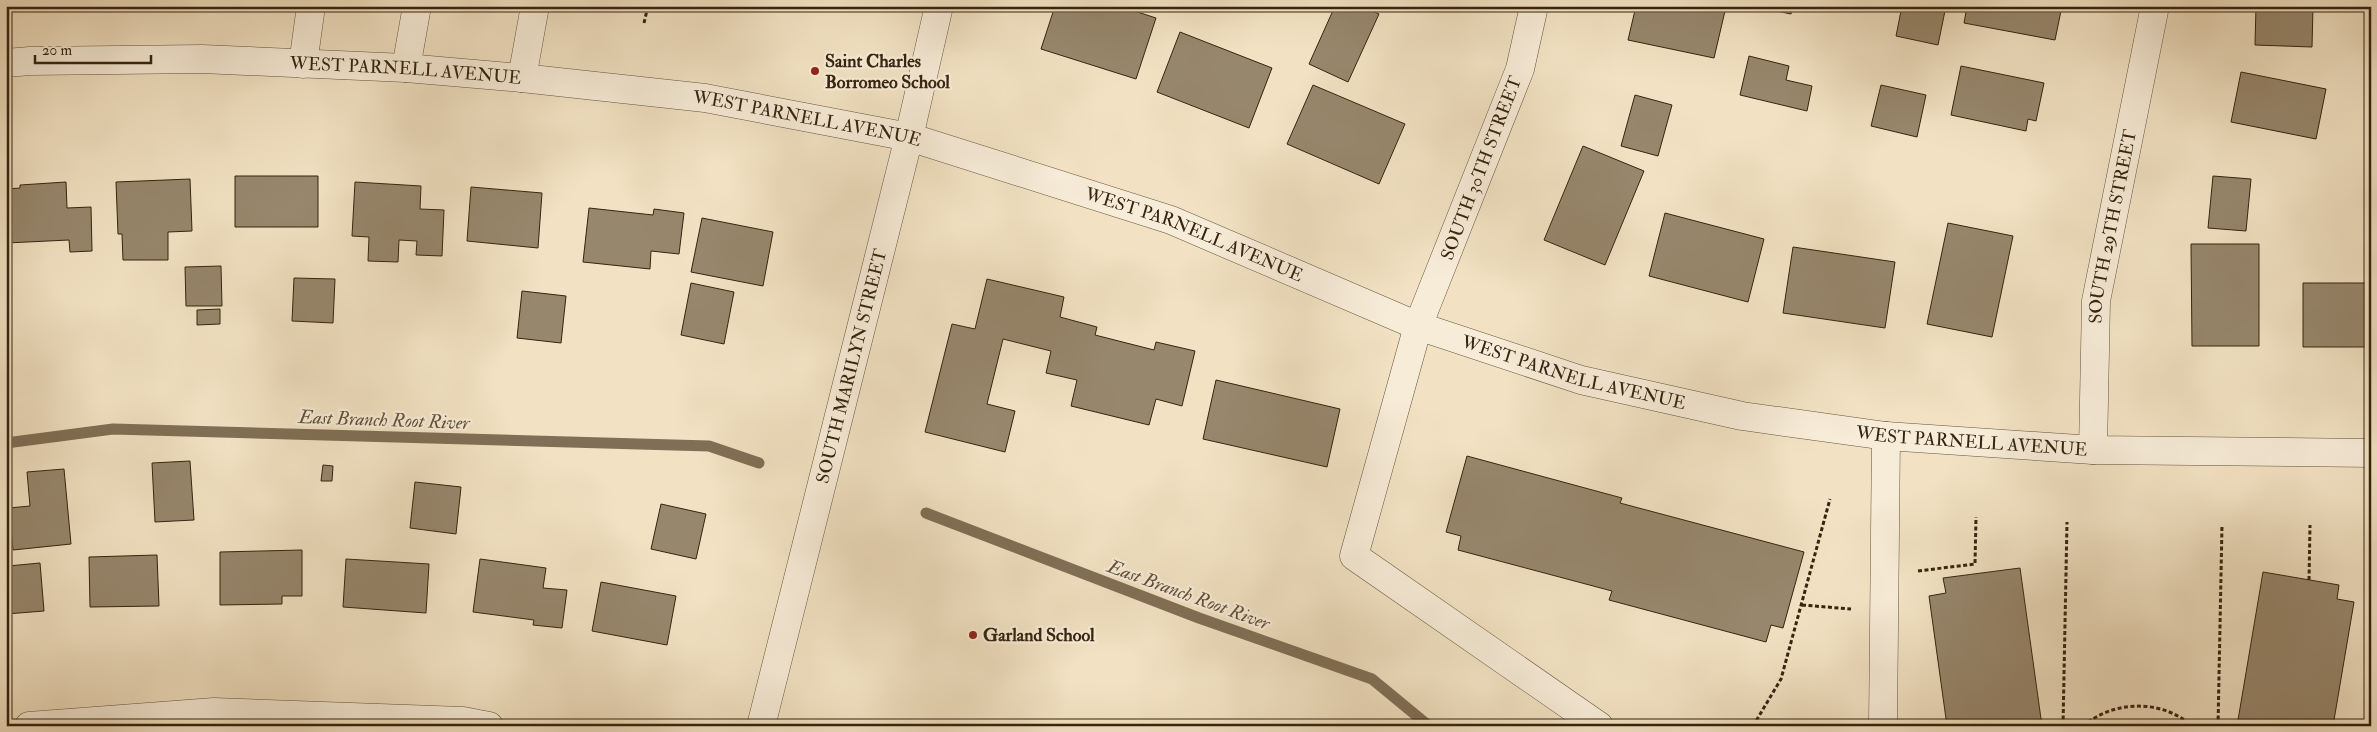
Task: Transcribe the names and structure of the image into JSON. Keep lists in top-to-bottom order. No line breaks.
{"streets":{"street":["WEST PARNELL AVENUE","SOUTH 30TH STREET","SOUTH 29TH STREET","SOUTH MARILYN STREET"]},"crossings":[["WEST PARNELL AVENUE","SOUTH 30TH STREET"],["WEST PARNELL AVENUE","SOUTH 29TH STREET"],["WEST PARNELL AVENUE","SOUTH MARILYN STREET"]],"water":["East Branch Root River"],"places":["Saint Charles Borromeo School","Garland School"],"scale_bar":"20 m"}
